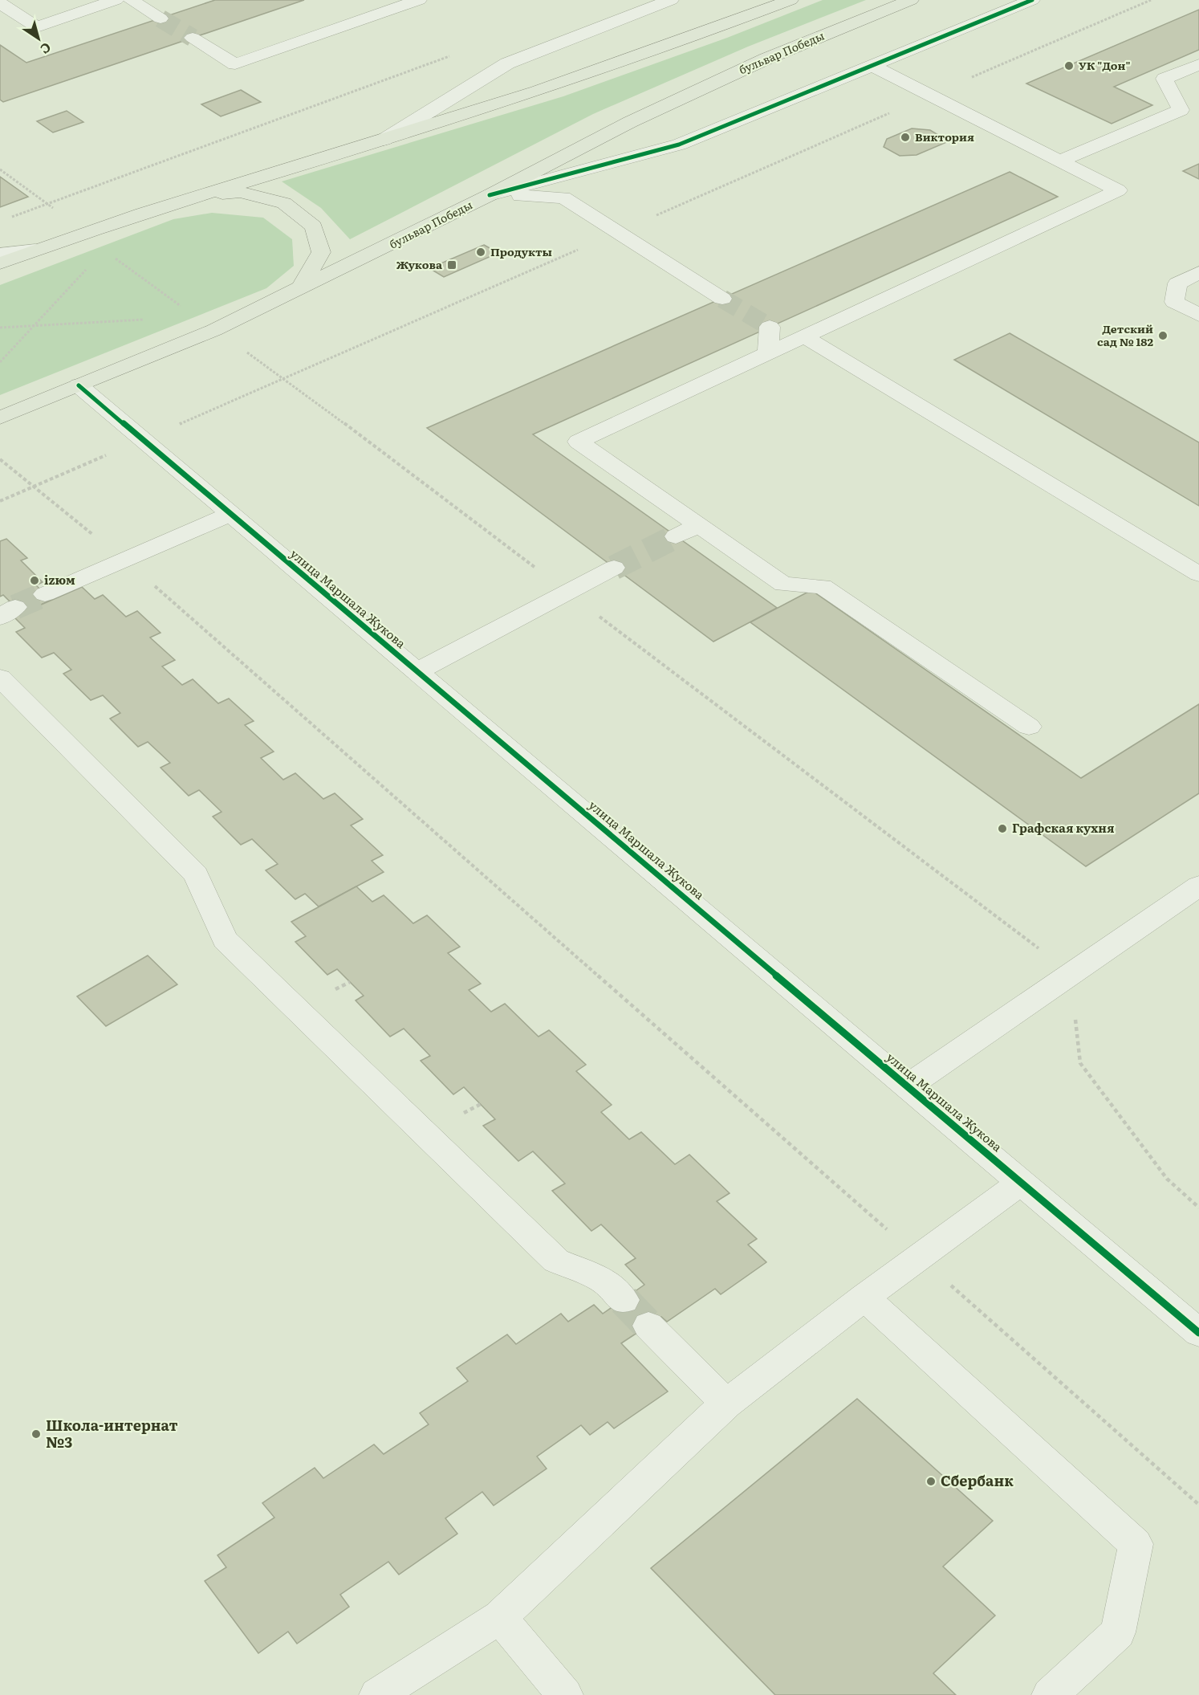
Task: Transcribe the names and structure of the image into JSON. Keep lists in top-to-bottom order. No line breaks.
{"streets":{"main road":["бульвар Победы"],"street":["улица Маршала Жукова"]},"crossings":[["бульвар Победы","улица Маршала Жукова"]],"places":{"other":["УК \"Дон\"","Виктория","Продукты","Детский сад № 182","izюм","Графская кухня","Школа-интернат №3","Сбербанк"],"transit":["Жукова"]},"north":"bottom right"}
